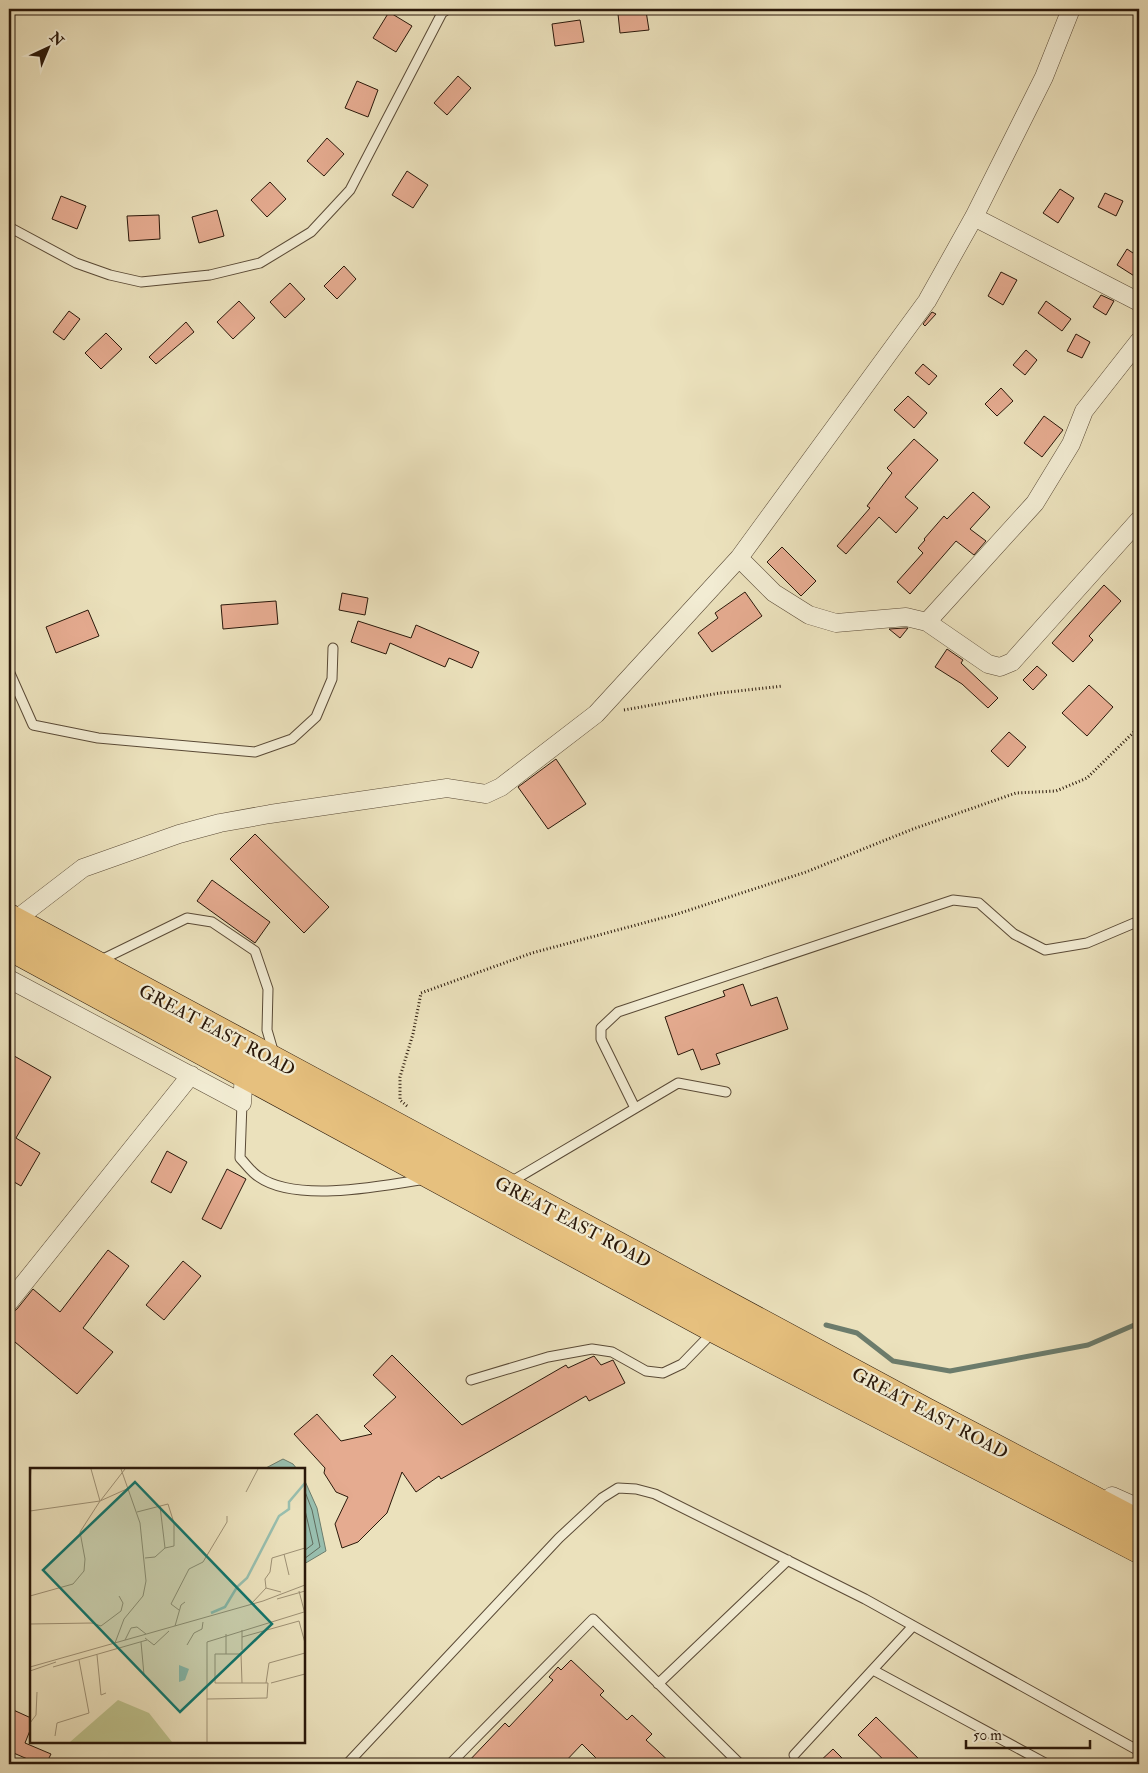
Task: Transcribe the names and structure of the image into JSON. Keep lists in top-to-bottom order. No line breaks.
{"streets":{"main road":["GREAT EAST ROAD"]},"scale_bar":"50 m","north":"top right"}
